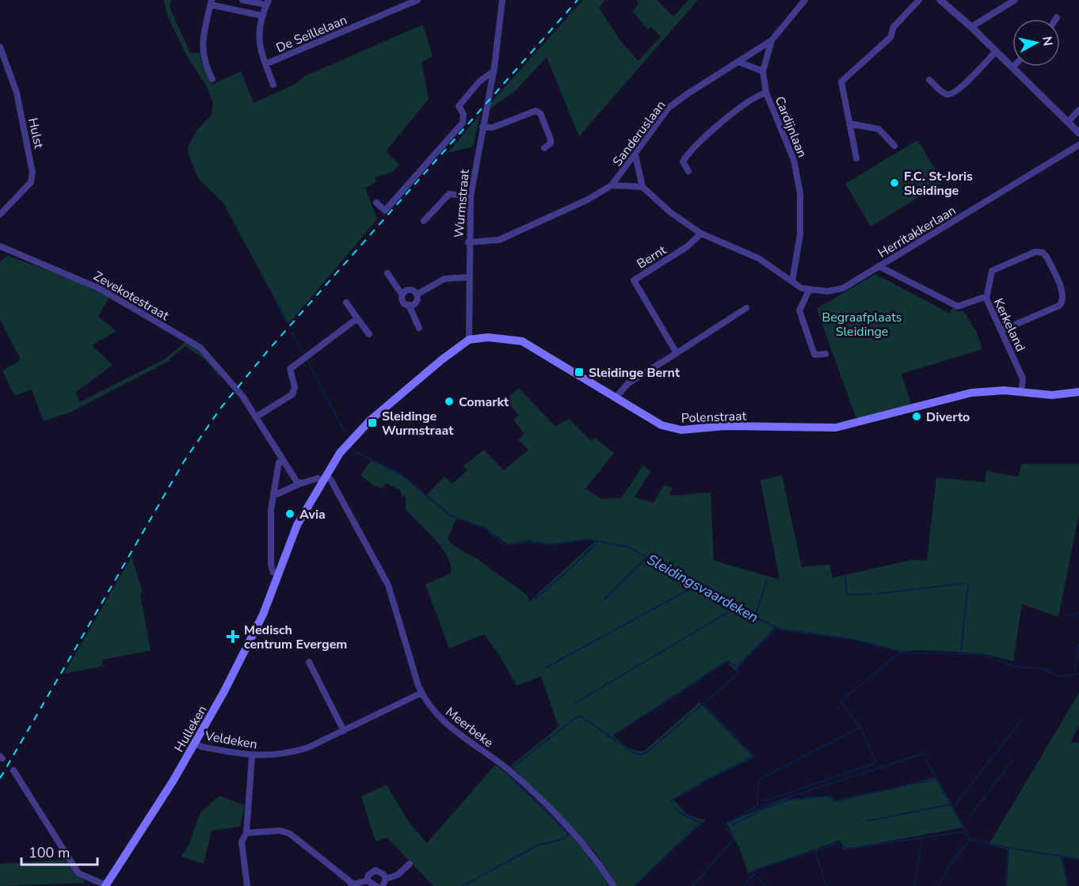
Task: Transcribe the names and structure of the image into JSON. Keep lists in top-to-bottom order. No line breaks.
{"streets":{"main road":["Polenstraat","Hulleken"],"street":["De Seillelaan","Cardijnlaan","Hulst","Sanderuslaan","Wurmstraat","Herritakkerlaan","Bernt","Zevekotestraat","Kerkeland","Meerbeke","Veldeken"]},"crossings":[["Cardijnlaan","Sanderuslaan"],["Cardijnlaan","Herritakkerlaan"],["Sanderuslaan","Wurmstraat"],["Wurmstraat","Polenstraat"],["Wurmstraat","Hulleken"],["Herritakkerlaan","Bernt"],["Herritakkerlaan","Kerkeland"],["Kerkeland","Polenstraat"],["Polenstraat","Hulleken"],["Meerbeke","Hulleken"],["Meerbeke","Veldeken"],["Hulleken","Veldeken"]],"water":["Sleidingsvaardeken"],"parks":["Begraafplaats Sleidinge"],"places":{"other":["F.C. St-Joris Sleidinge","Comarkt","Diverto","Avia"],"transit":["Sleidinge Bernt","Sleidinge Wurmstraat"],"health":["Medisch centrum Evergem"]},"scale_bar":"100 m","north":"right"}
